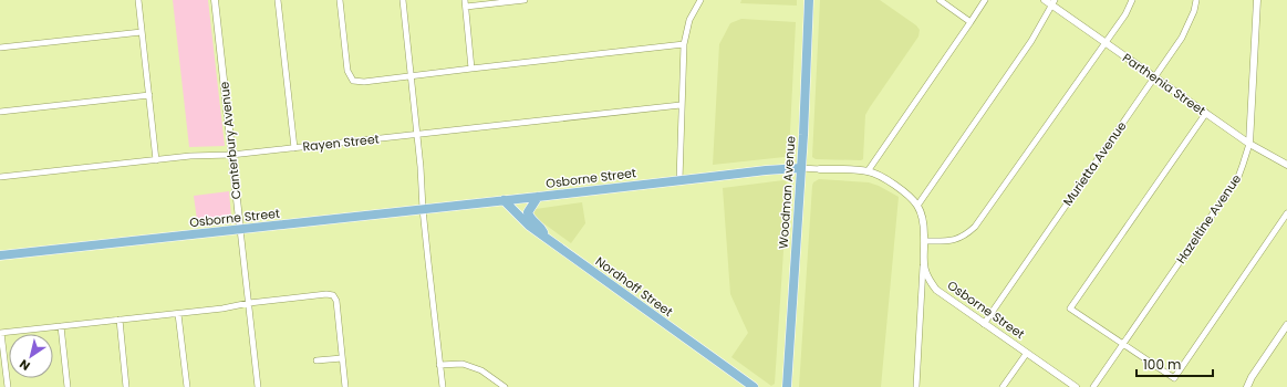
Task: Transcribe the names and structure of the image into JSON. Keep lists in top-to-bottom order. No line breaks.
{"streets":{"main road":["Osborne Street","Woodman Avenue","Nordhoff Street"],"street":["Parthenia Street","Canterbury Avenue","Rayen Street","Murietta Avenue","Hazeltine Avenue"]},"crossings":[["Parthenia Street","Murietta Avenue"],["Parthenia Street","Hazeltine Avenue"],["Canterbury Avenue","Rayen Street"],["Canterbury Avenue","Osborne Street"],["Murietta Avenue","Osborne Street"],["Osborne Street","Woodman Avenue"],["Osborne Street","Nordhoff Street"]],"scale_bar":"100 m","north":"bottom left"}
